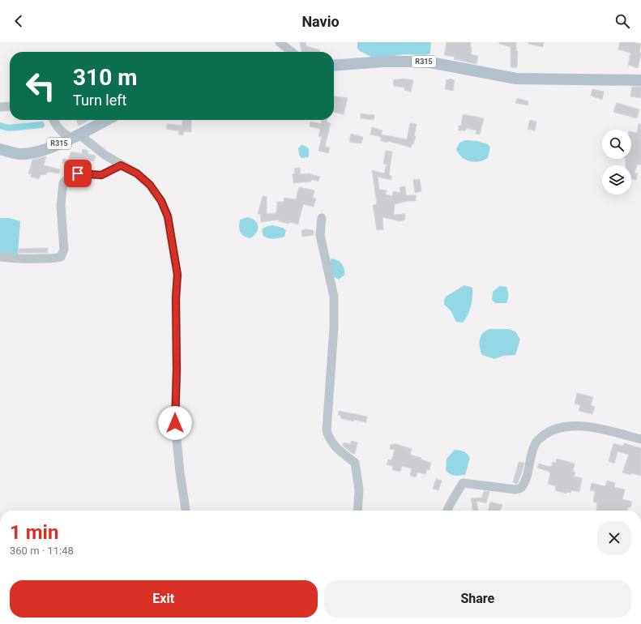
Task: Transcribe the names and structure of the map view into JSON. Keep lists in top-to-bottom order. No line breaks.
{"streets":{"main road":["R315"]},"page":{"header":"Navio","turn":["310 m","Turn left"],"heading":["1 min","360 m · 11:48"],"buttons":["Exit","Share"]}}
